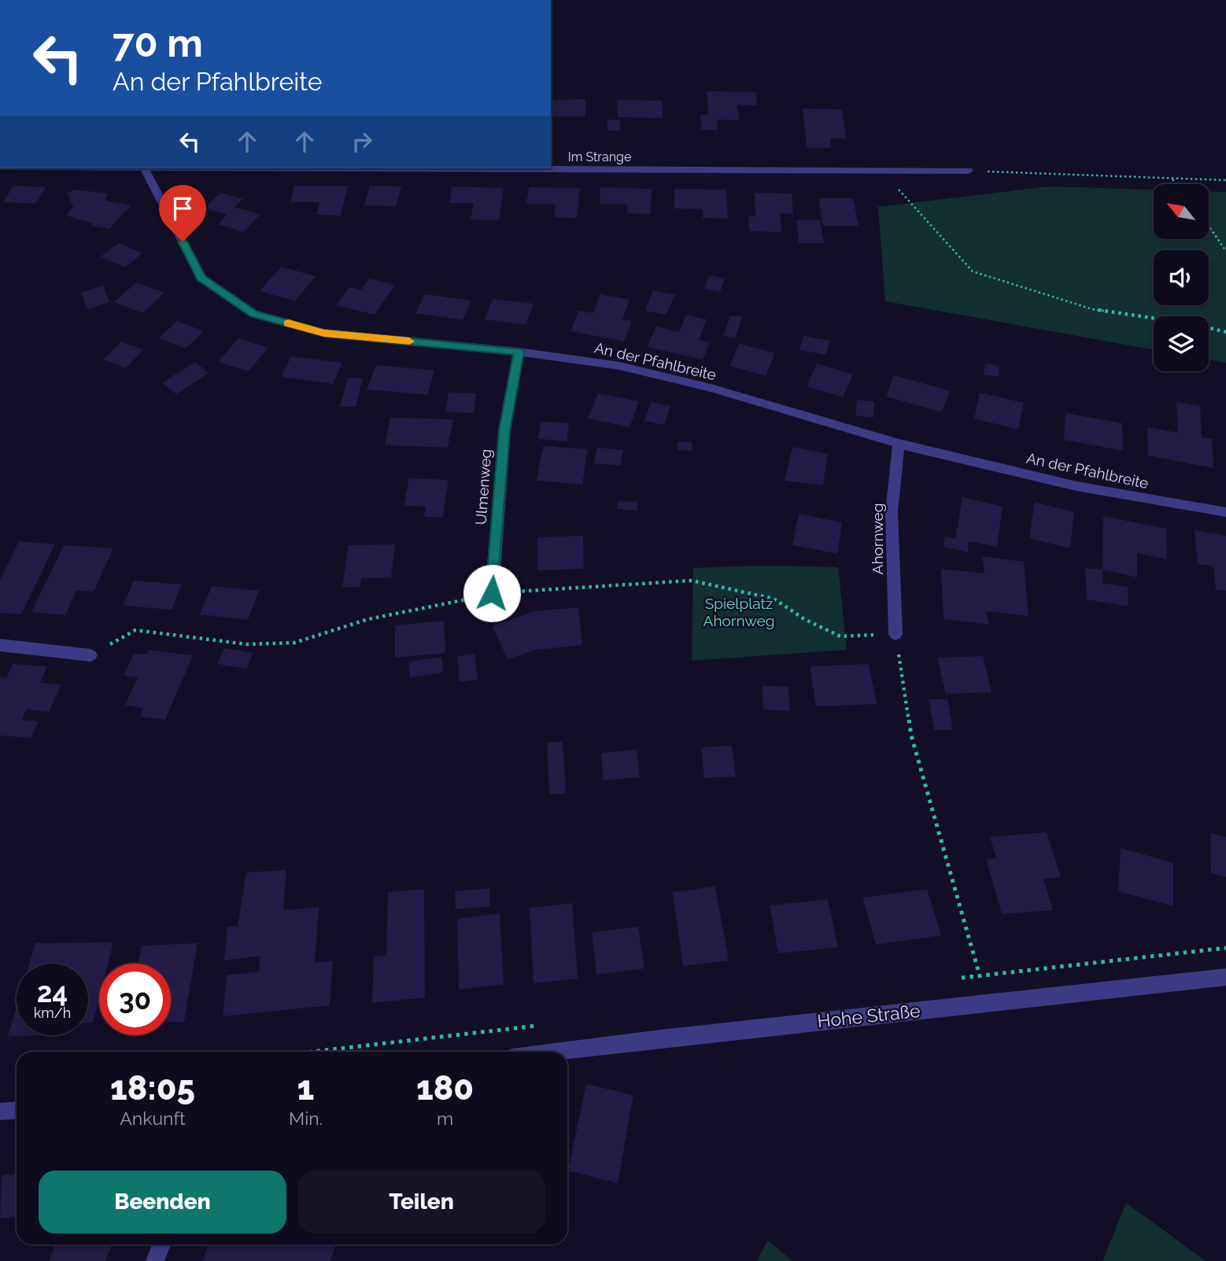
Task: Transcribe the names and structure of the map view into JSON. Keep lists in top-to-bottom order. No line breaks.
{"streets":{"street":["Im Strange","An der Pfahlbreite","Ulmenweg","Ahornweg","Hohe Straße"]},"crossings":[["Im Strange","An der Pfahlbreite"],["An der Pfahlbreite","Ulmenweg"],["An der Pfahlbreite","Ahornweg"]],"parks":["Spielplatz Ahornweg"],"north":"top left","page":{"turn":["70 m","An der Pfahlbreite"],"speed":"24 km/h","limit":"30","eta":["18:05","Ankunft","1","Min.","180","m"],"buttons":["Beenden","Teilen"]}}
